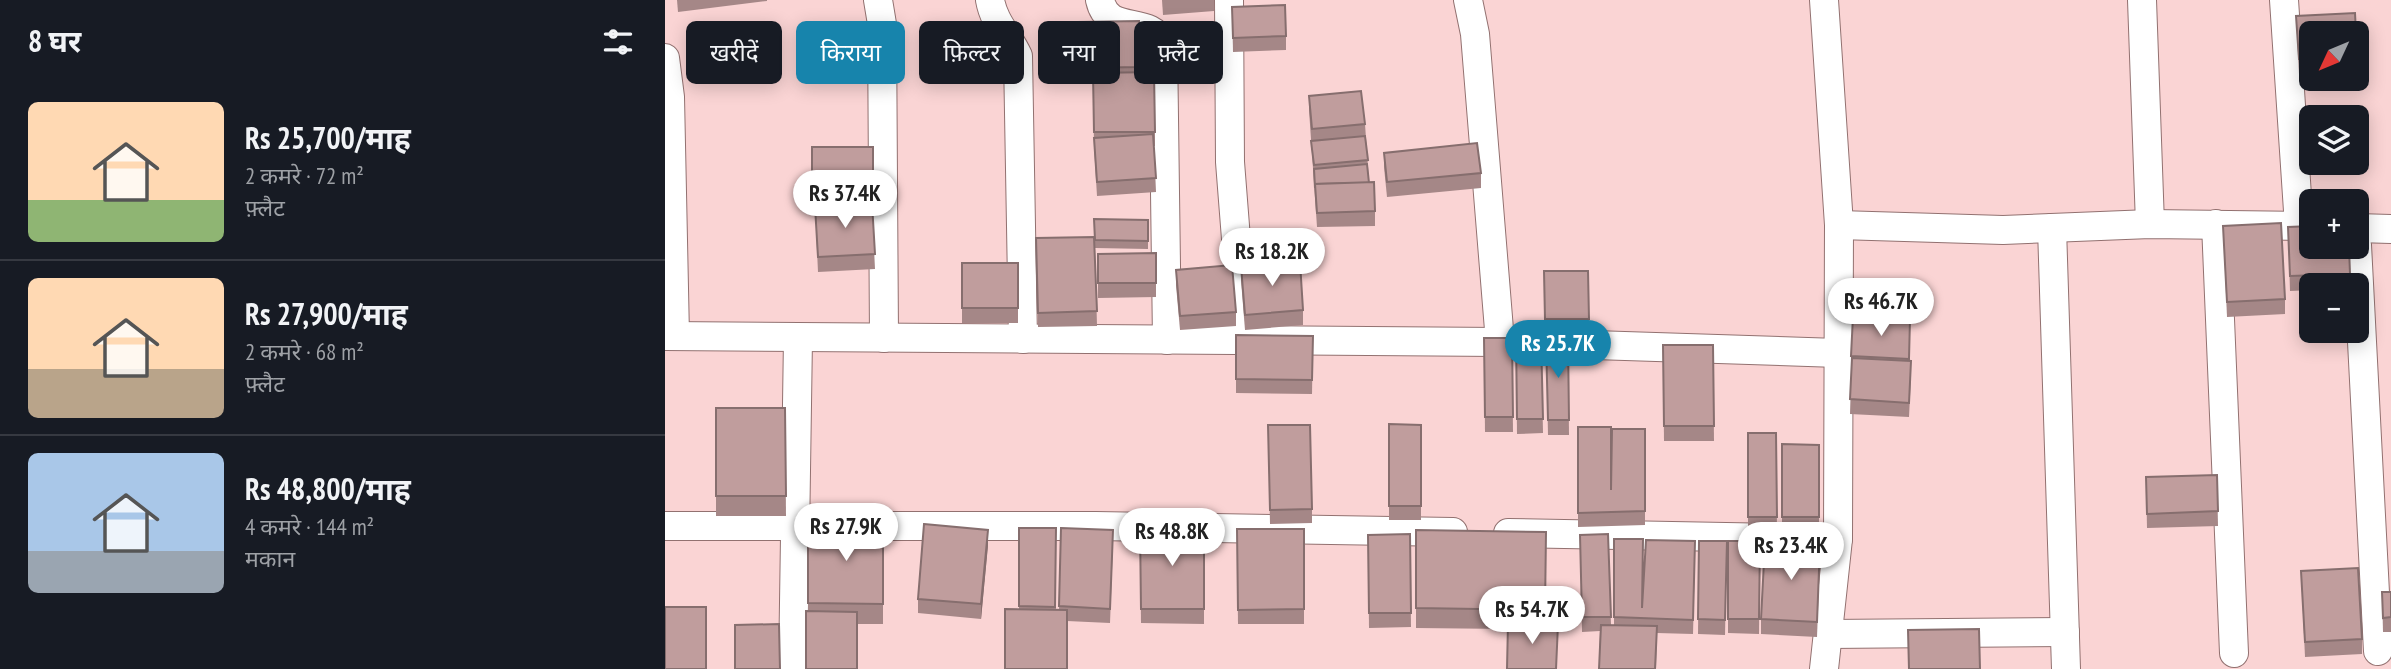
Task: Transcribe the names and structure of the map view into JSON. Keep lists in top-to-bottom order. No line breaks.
{"north":"bottom left","page":{"heading":"8 घर","map_buttons":["+","−"],"chip":["खरीदें","किराया","फ़िल्टर","नया","फ़्लैट"],"list":[{"name":"Rs 25,700/माह","note":"2 कमरे · 72 m² · फ़्लैट"},{"name":"Rs 27,900/माह","note":"2 कमरे · 68 m² · फ़्लैट"},{"name":"Rs 48,800/माह","note":"4 कमरे · 144 m² · मकान"}],"price":["Rs 37.4K","Rs 18.2K","Rs 46.7K","Rs 25.7K","Rs 27.9K","Rs 48.8K","Rs 23.4K","Rs 54.7K"]}}
